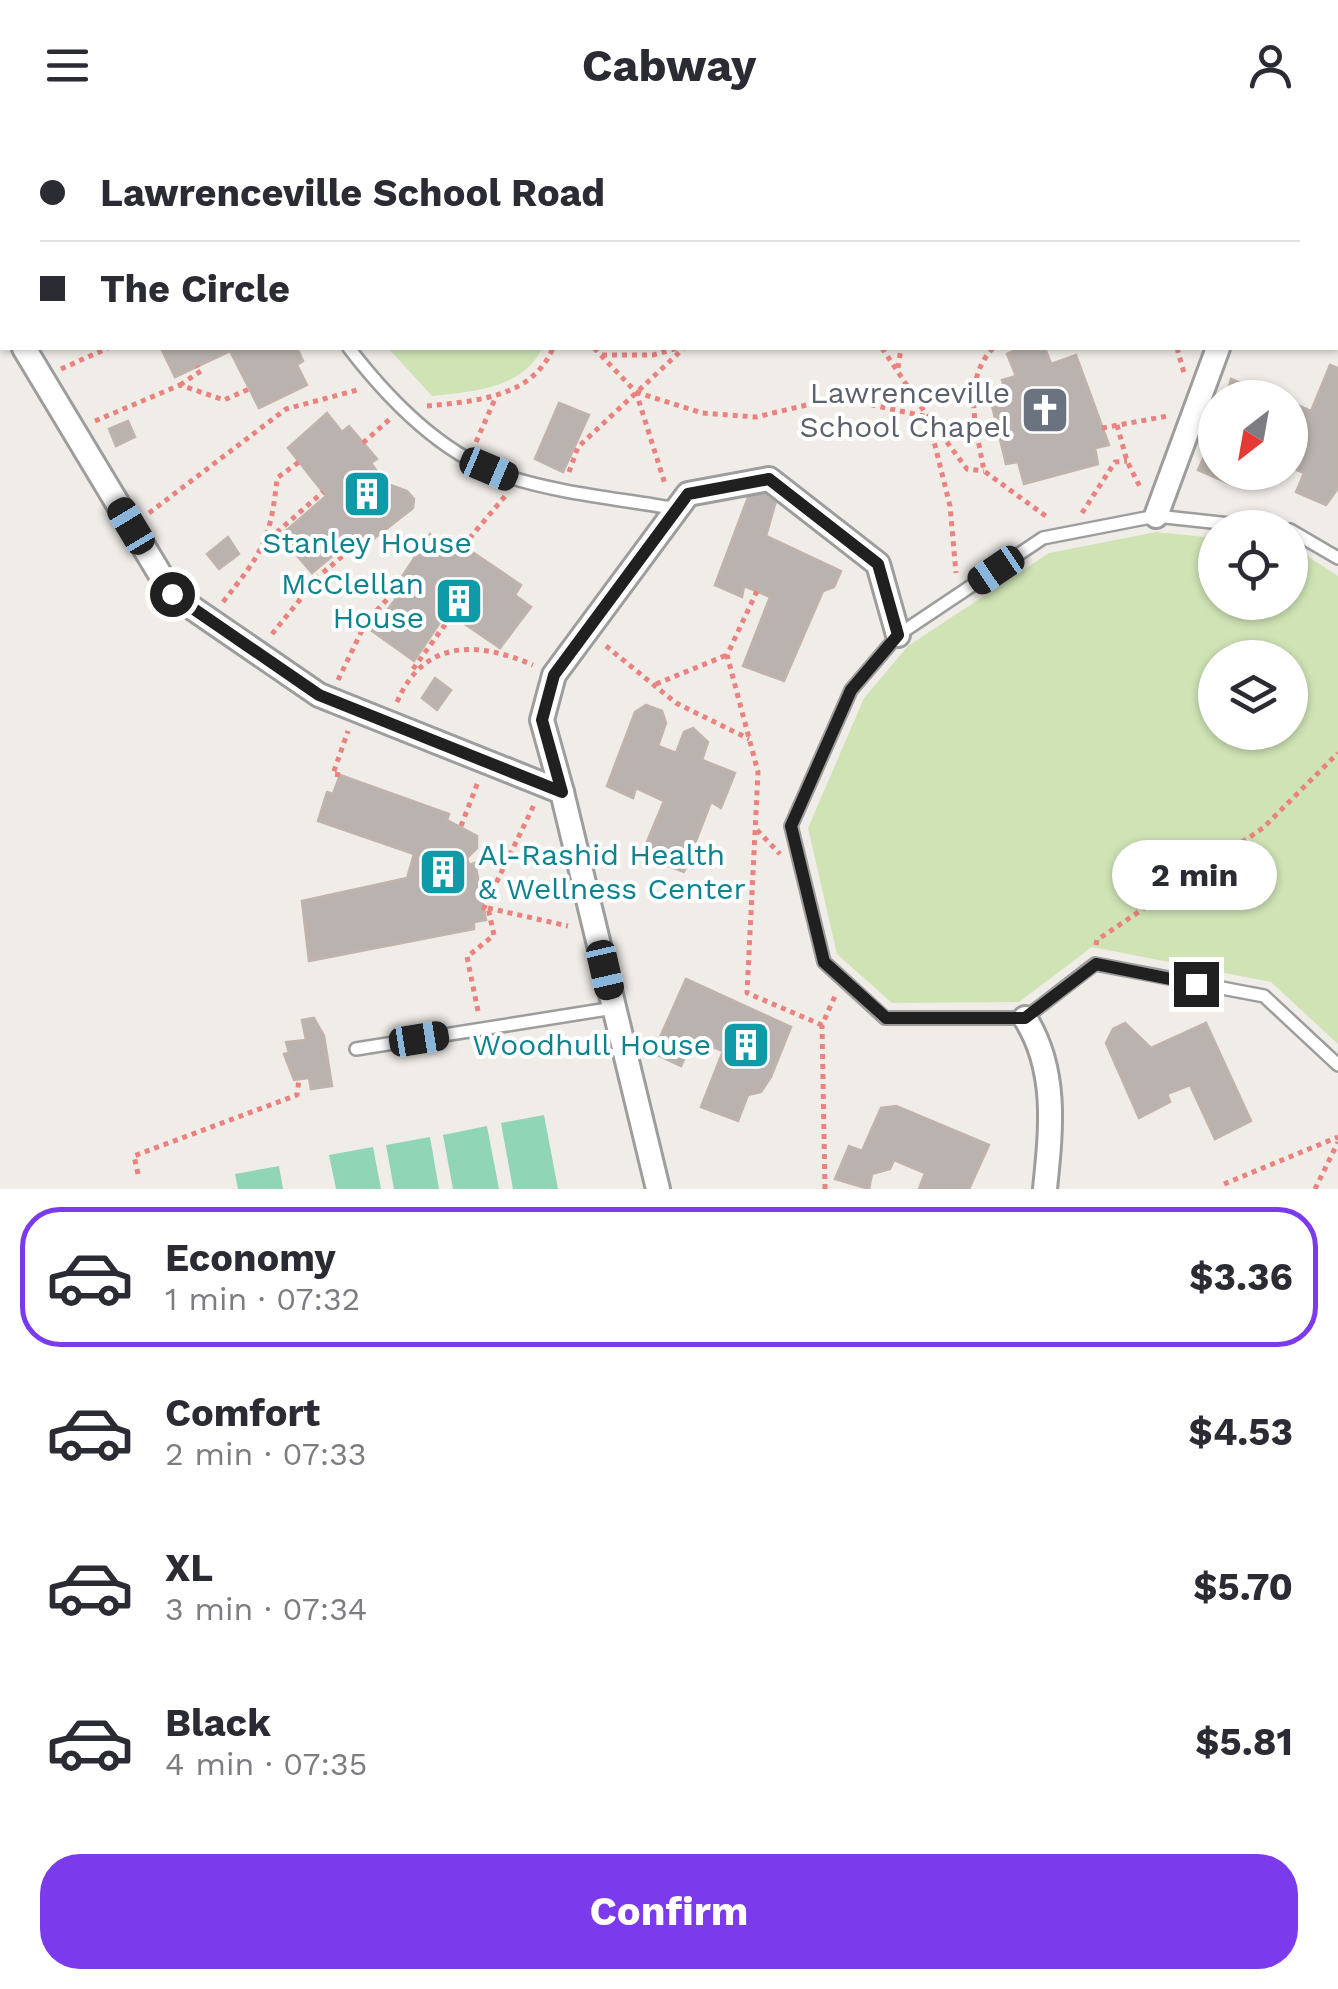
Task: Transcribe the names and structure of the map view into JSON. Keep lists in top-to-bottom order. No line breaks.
{"places":{"church":["Lawrenceville School Chapel"],"building":["Stanley House","McClellan House","Al-Rashid Health & Wellness Center","Woodhull House"]},"north":"bottom left","page":{"header":"Cabway","banner":["Lawrenceville School Road","The Circle"],"bubble":"2 min","list":[{"name":"Economy","note":"1 min · 07:32","value":"$3.36"},{"name":"Comfort","note":"2 min · 07:33","value":"$4.53"},{"name":"XL","note":"3 min · 07:34","value":"$5.70"},{"name":"Black","note":"4 min · 07:35","value":"$5.81"}],"buttons":"Confirm"}}
